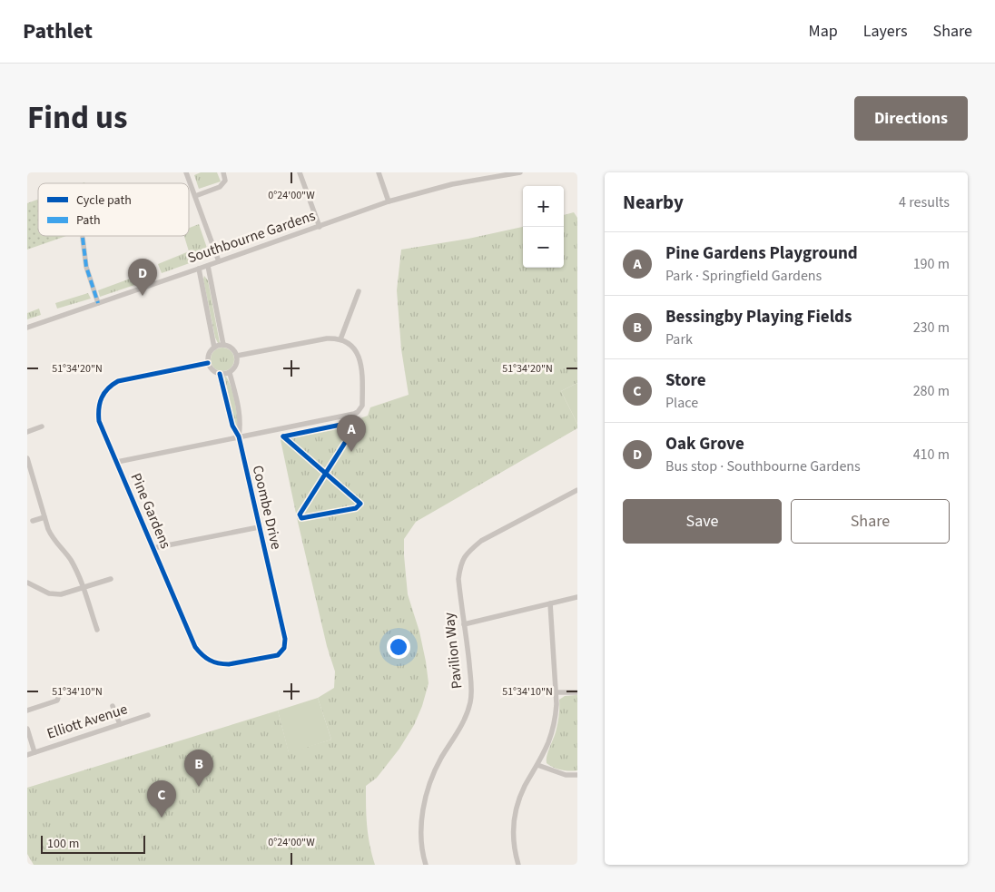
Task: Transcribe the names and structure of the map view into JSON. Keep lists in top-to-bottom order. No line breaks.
{"streets":{"street":["Southbourne Gardens","Coombe Drive","Pine Gardens","Pavilion Way","Elliott Avenue"]},"crossings":[["Coombe Drive","Pine Gardens"]],"legend":["Cycle path","Path"],"scale_bar":"100 m","page":{"header":"Pathlet","nav":["Map","Layers","Share"],"title":"Find us","buttons":["Directions",["Save","Share"]],"heading":["Nearby","4 results"],"map_buttons":["+","−"],"list":[{"mark":"A","name":"Pine Gardens Playground","note":"Park · Springfield Gardens","value":"190 m"},{"mark":"B","name":"Bessingby Playing Fields","note":"Park","value":"230 m"},{"mark":"C","name":"Store","note":"Place","value":"280 m"},{"mark":"D","name":"Oak Grove","note":"Bus stop · Southbourne Gardens","value":"410 m"}],"pins":["D","A","B","C"],"scale":"100 m"},"coordinates":["0°24'00\"W","51°34'20\"N","51°34'10\"N"]}
